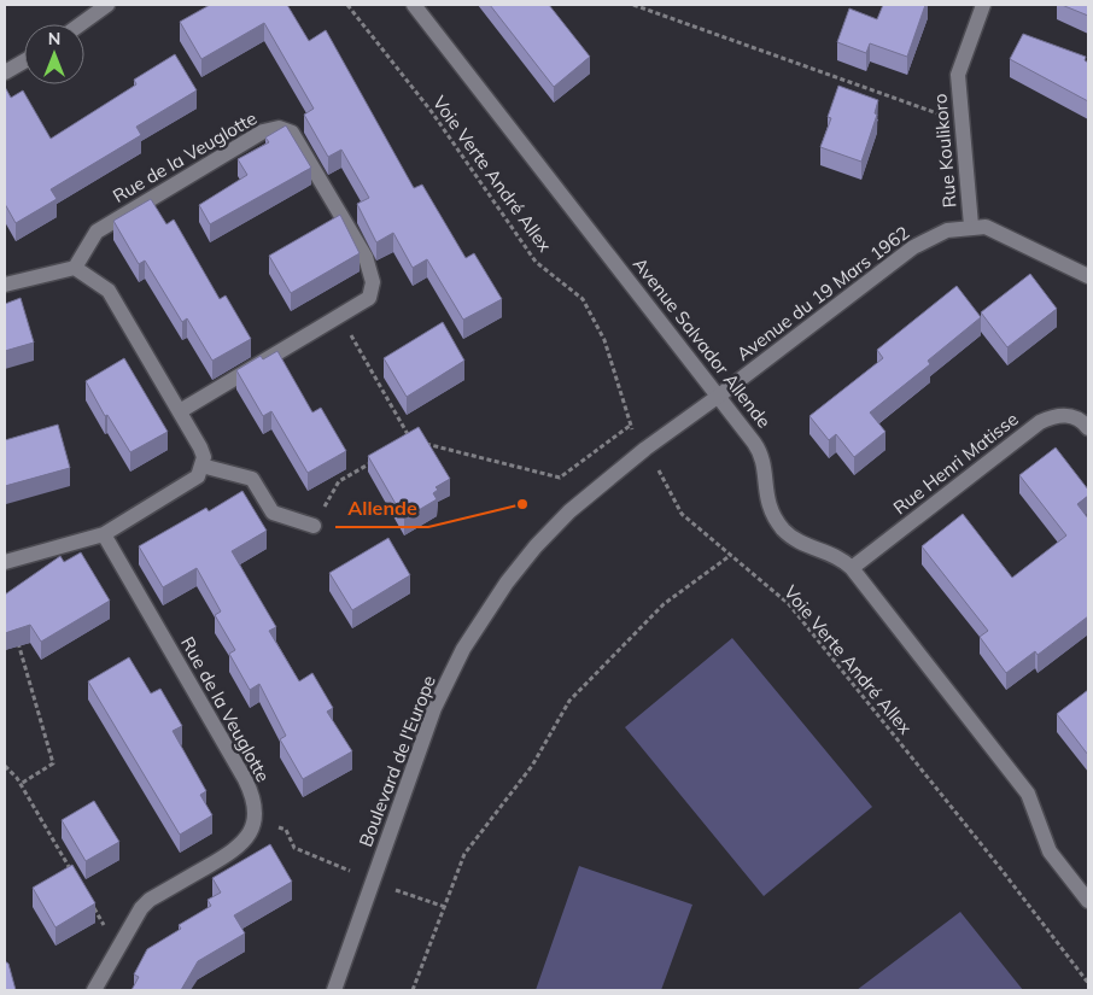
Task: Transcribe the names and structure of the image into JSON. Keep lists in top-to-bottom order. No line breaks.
{"streets":{"street":["Rue Koulikoro","Rue de la Veuglotte","Avenue du 19 Mars 1962","Avenue Salvador Allende","Rue Henri Matisse","Boulevard de l'Europe"],"path":["Voie Verte André Allex"]},"crossings":[["Rue Koulikoro","Avenue du 19 Mars 1962"],["Voie Verte André Allex","Boulevard de l'Europe"],["Avenue du 19 Mars 1962","Avenue Salvador Allende"],["Avenue du 19 Mars 1962","Boulevard de l'Europe"],["Avenue Salvador Allende","Rue Henri Matisse"],["Avenue Salvador Allende","Boulevard de l'Europe"]],"places":["Allende"],"north":"top"}
